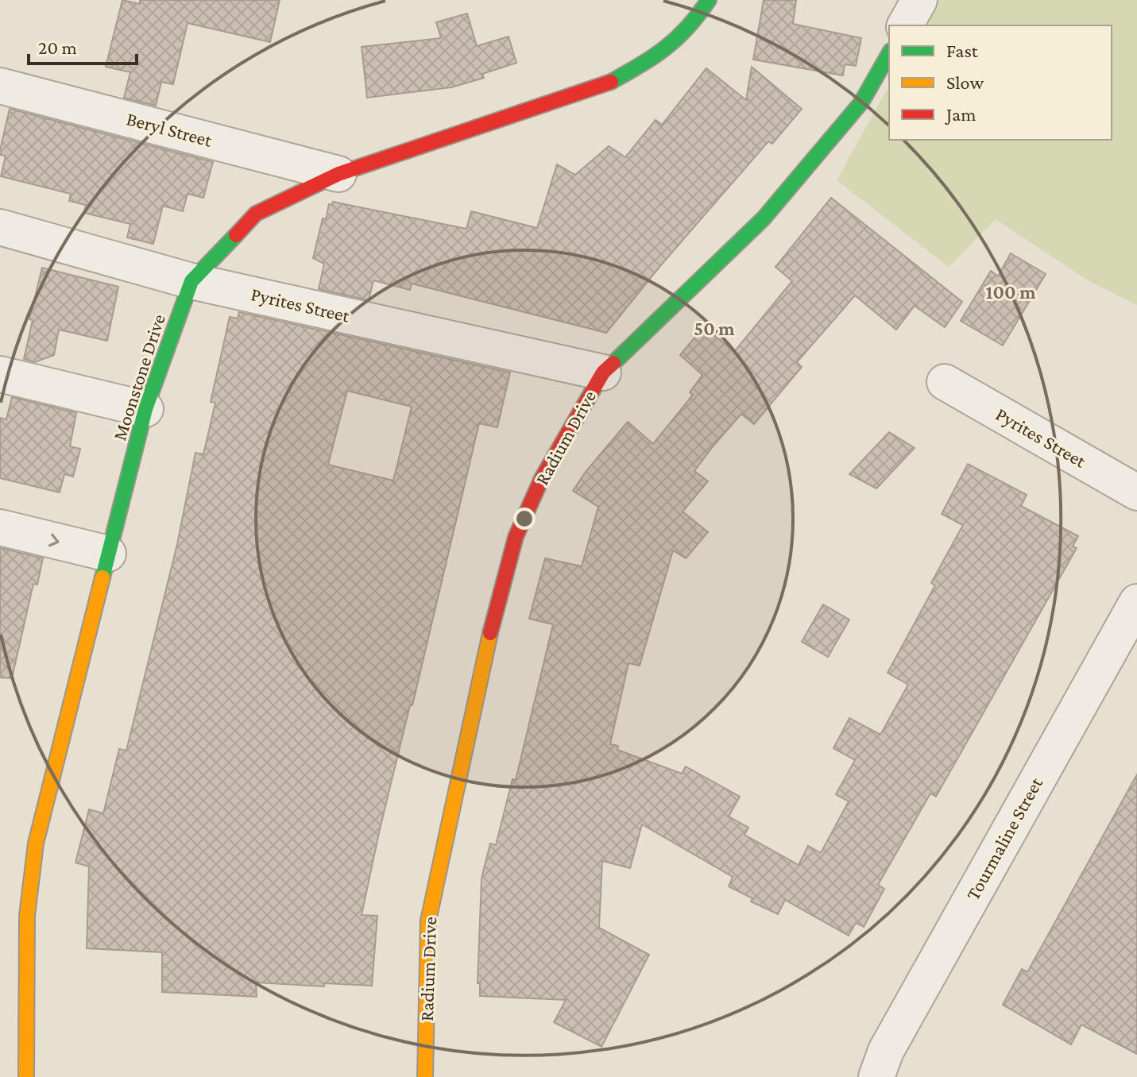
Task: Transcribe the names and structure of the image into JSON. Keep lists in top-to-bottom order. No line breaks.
{"streets":{"street":["Beryl Street","Pyrites Street","Moonstone Drive","Radium Drive","Tourmaline Street"]},"crossings":[["Beryl Street","Moonstone Drive"],["Pyrites Street","Moonstone Drive"],["Pyrites Street","Radium Drive"]],"legend":["Fast","Slow","Jam"],"scale_bar":"20 m","rings":["100 m","50 m"]}
